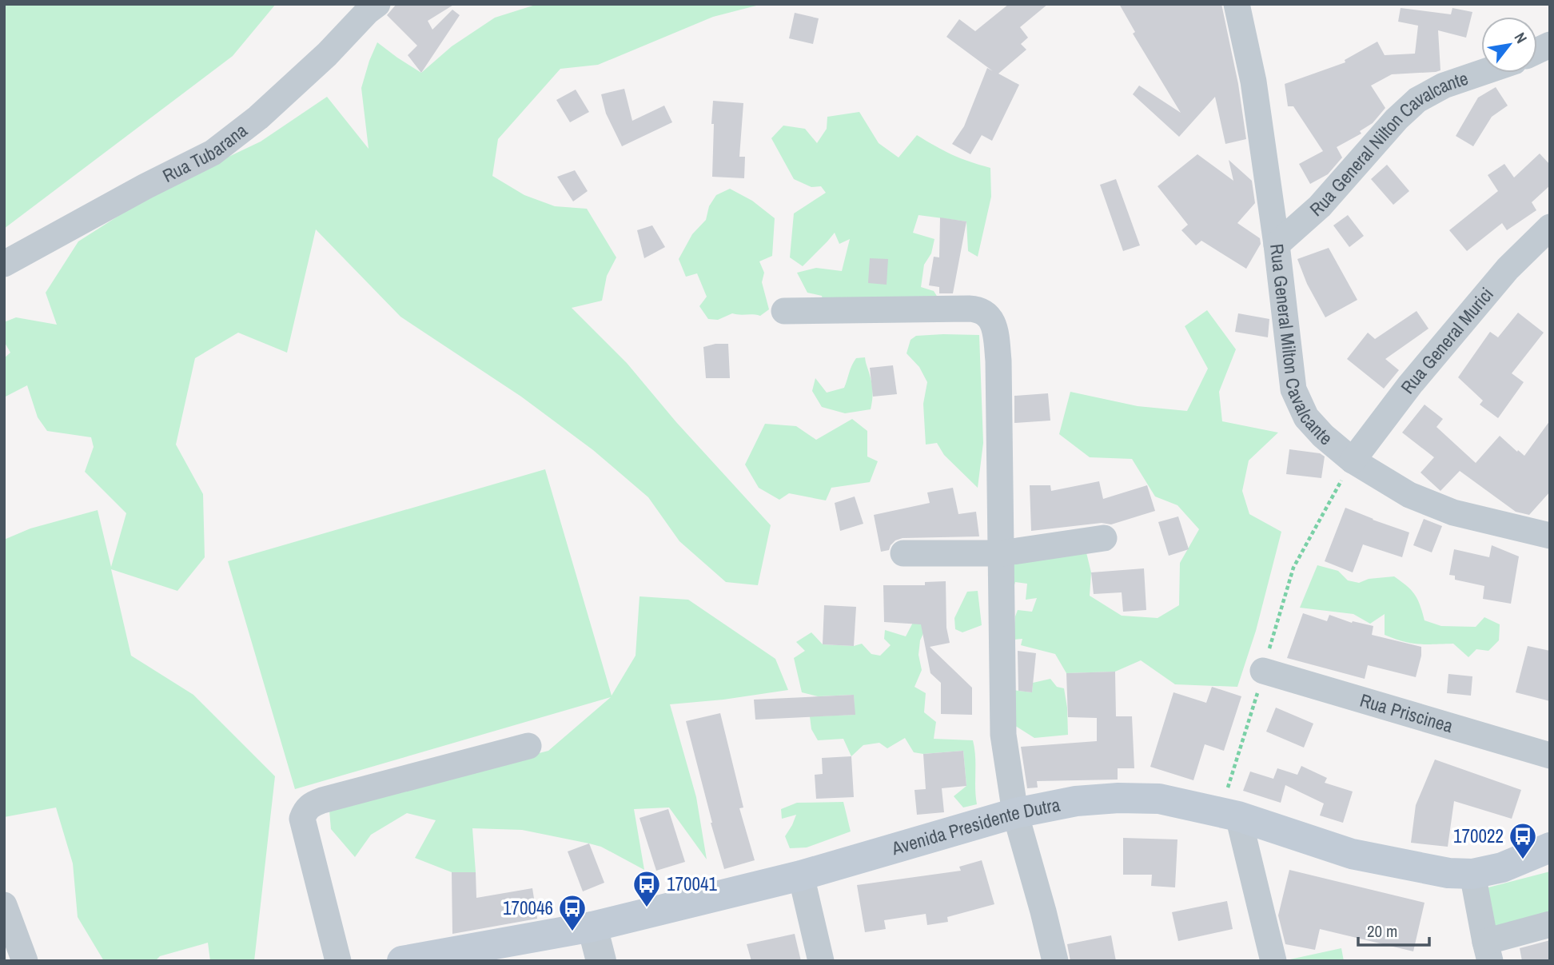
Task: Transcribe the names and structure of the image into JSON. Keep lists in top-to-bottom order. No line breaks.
{"streets":{"main road":["Avenida Presidente Dutra"],"street":["Rua General Nilton Cavalcante","Rua Tubarana","Rua General Milton Cavalcante","Rua General Murici","Rua Priscinea"]},"crossings":[["Rua General Nilton Cavalcante","Rua General Milton Cavalcante"],["Rua General Milton Cavalcante","Rua General Murici"]],"places":{"bus stop":["170022","170041","170046"]},"scale_bar":"20 m","north":"top right"}
